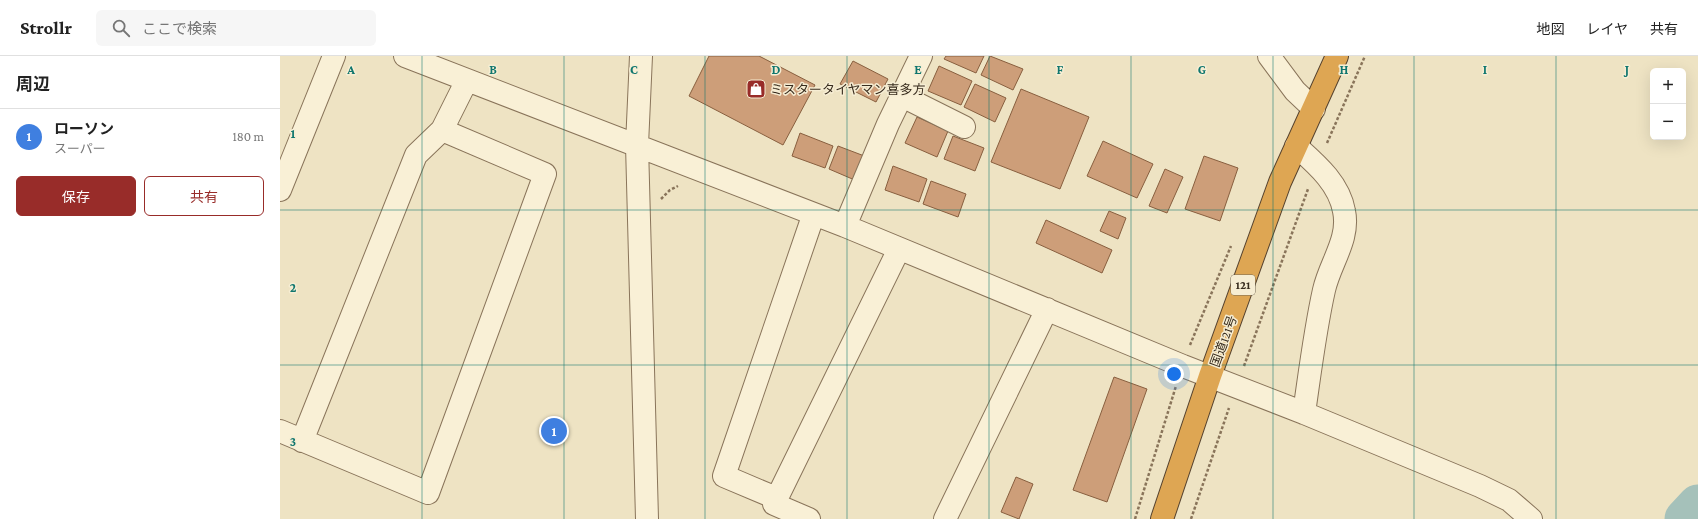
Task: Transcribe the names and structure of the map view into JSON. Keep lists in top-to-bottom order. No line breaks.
{"streets":{"highway":["121","国道121号"]},"places":{"shop":["ミスタータイヤマン喜多方"]},"page":{"header":"Strollr","search":"ここで検索","nav":["地図","レイヤ","共有"],"heading":"周辺","map_buttons":["+","−"],"list":[{"mark":"1","name":"ローソン","note":"スーパー","value":"180 m"}],"buttons":["保存","共有"],"pins":"1"},"grid":{"columns":["A","B","C","D","E","F","G","H","I","J"],"rows":["1","2","3"]}}
